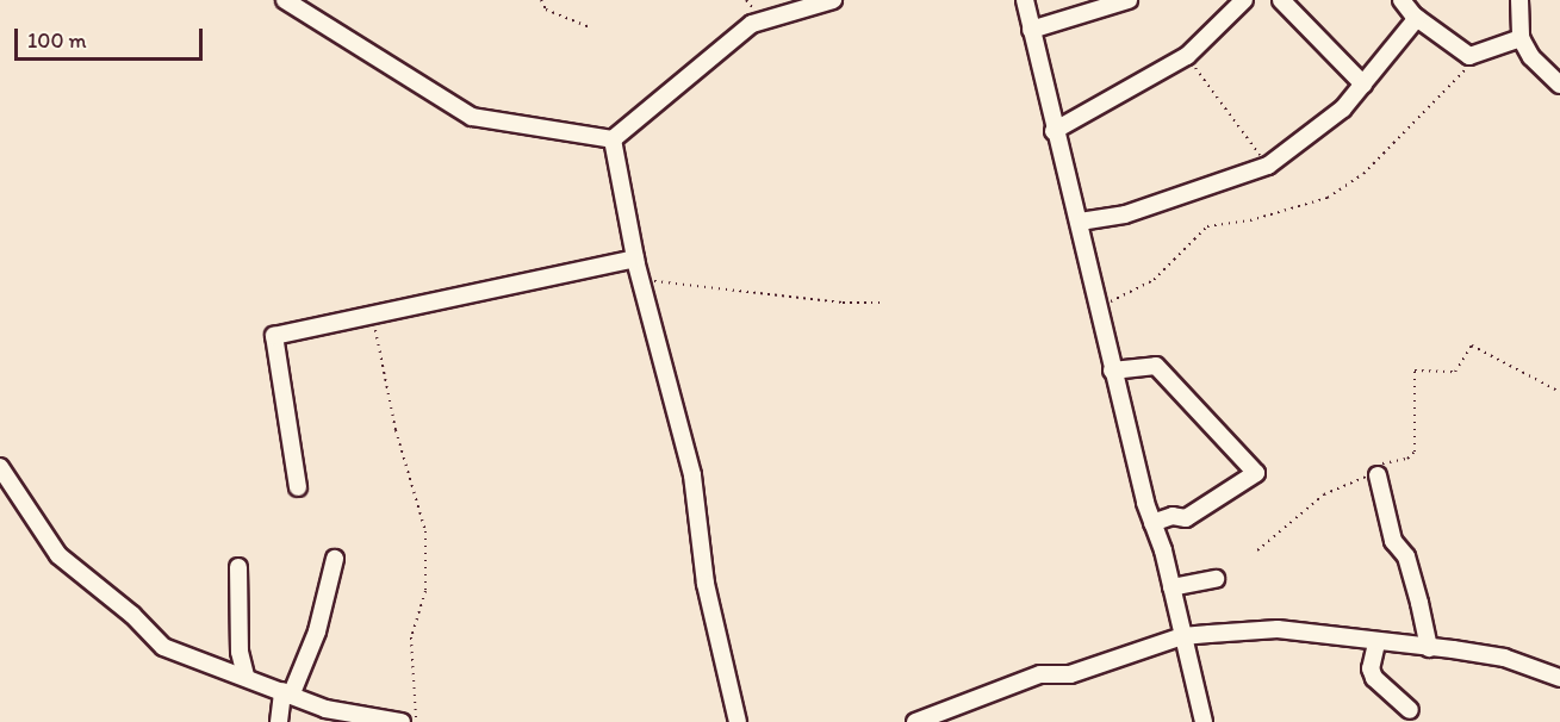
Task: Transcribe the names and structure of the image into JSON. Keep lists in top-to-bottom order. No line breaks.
{"scale_bar":"100 m"}
